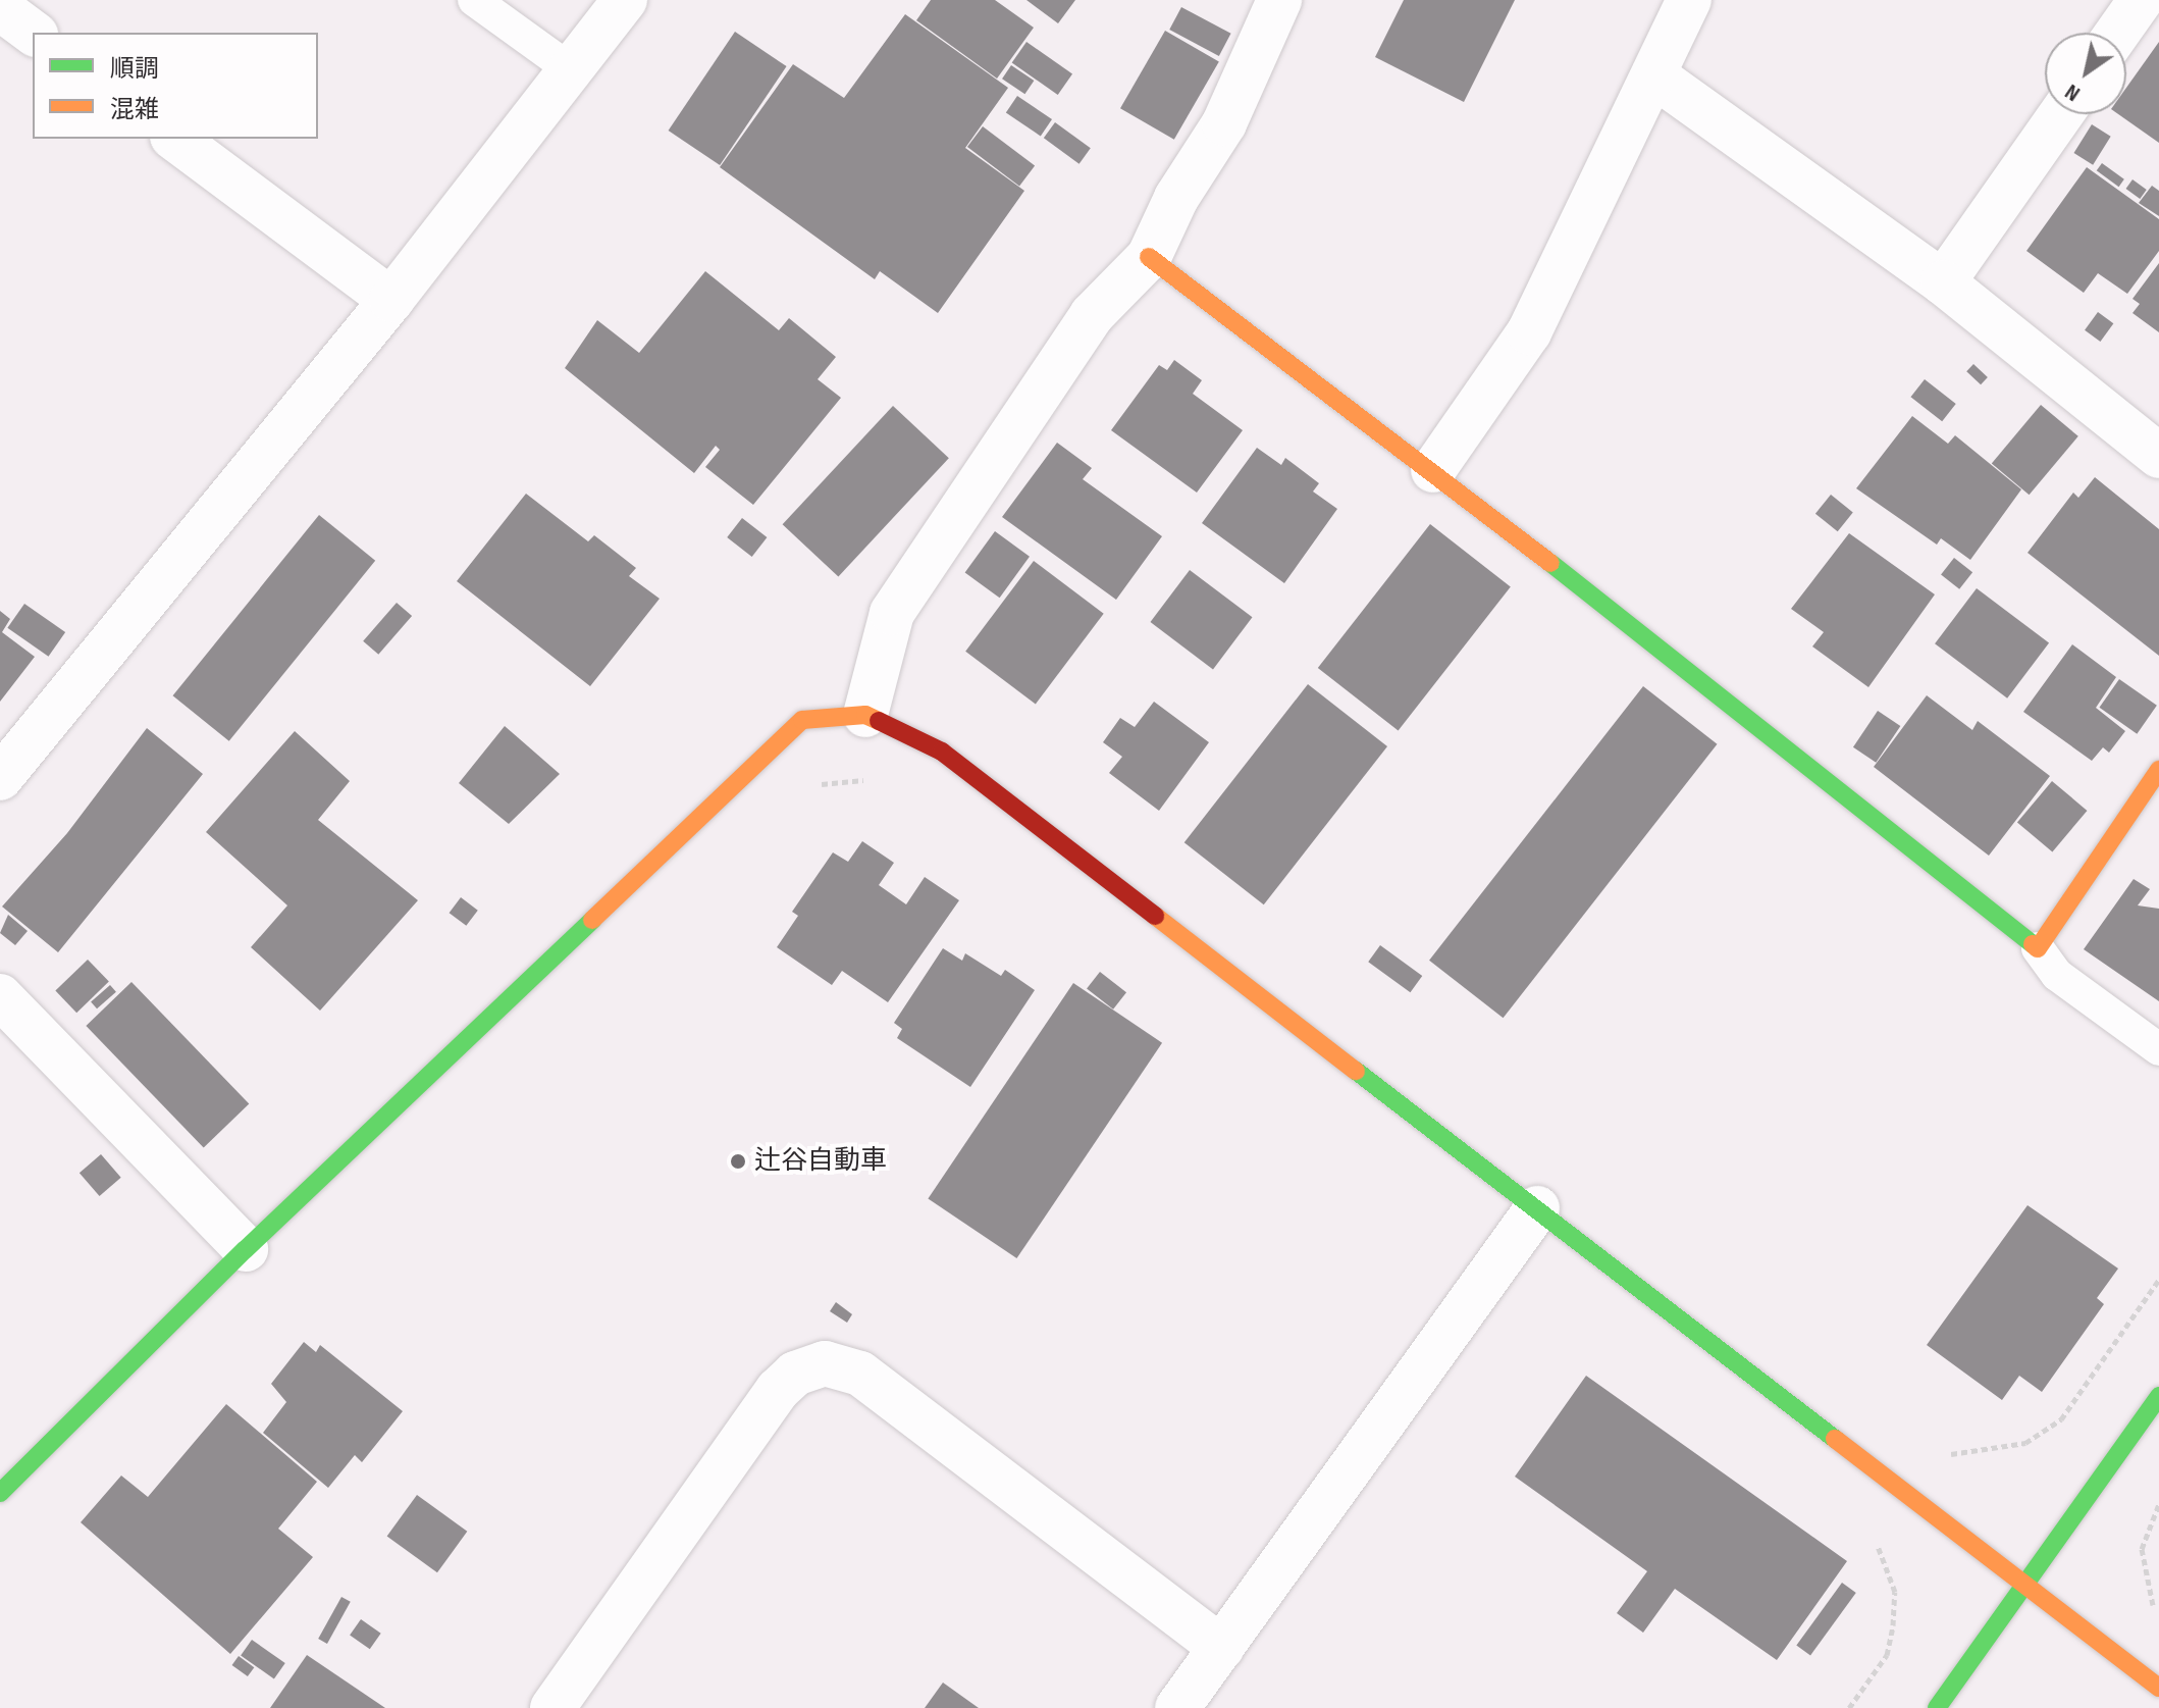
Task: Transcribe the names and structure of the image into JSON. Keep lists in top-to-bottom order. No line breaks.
{"places":["辻谷自動車"],"legend":["順調","混雑"],"north":"bottom left"}
